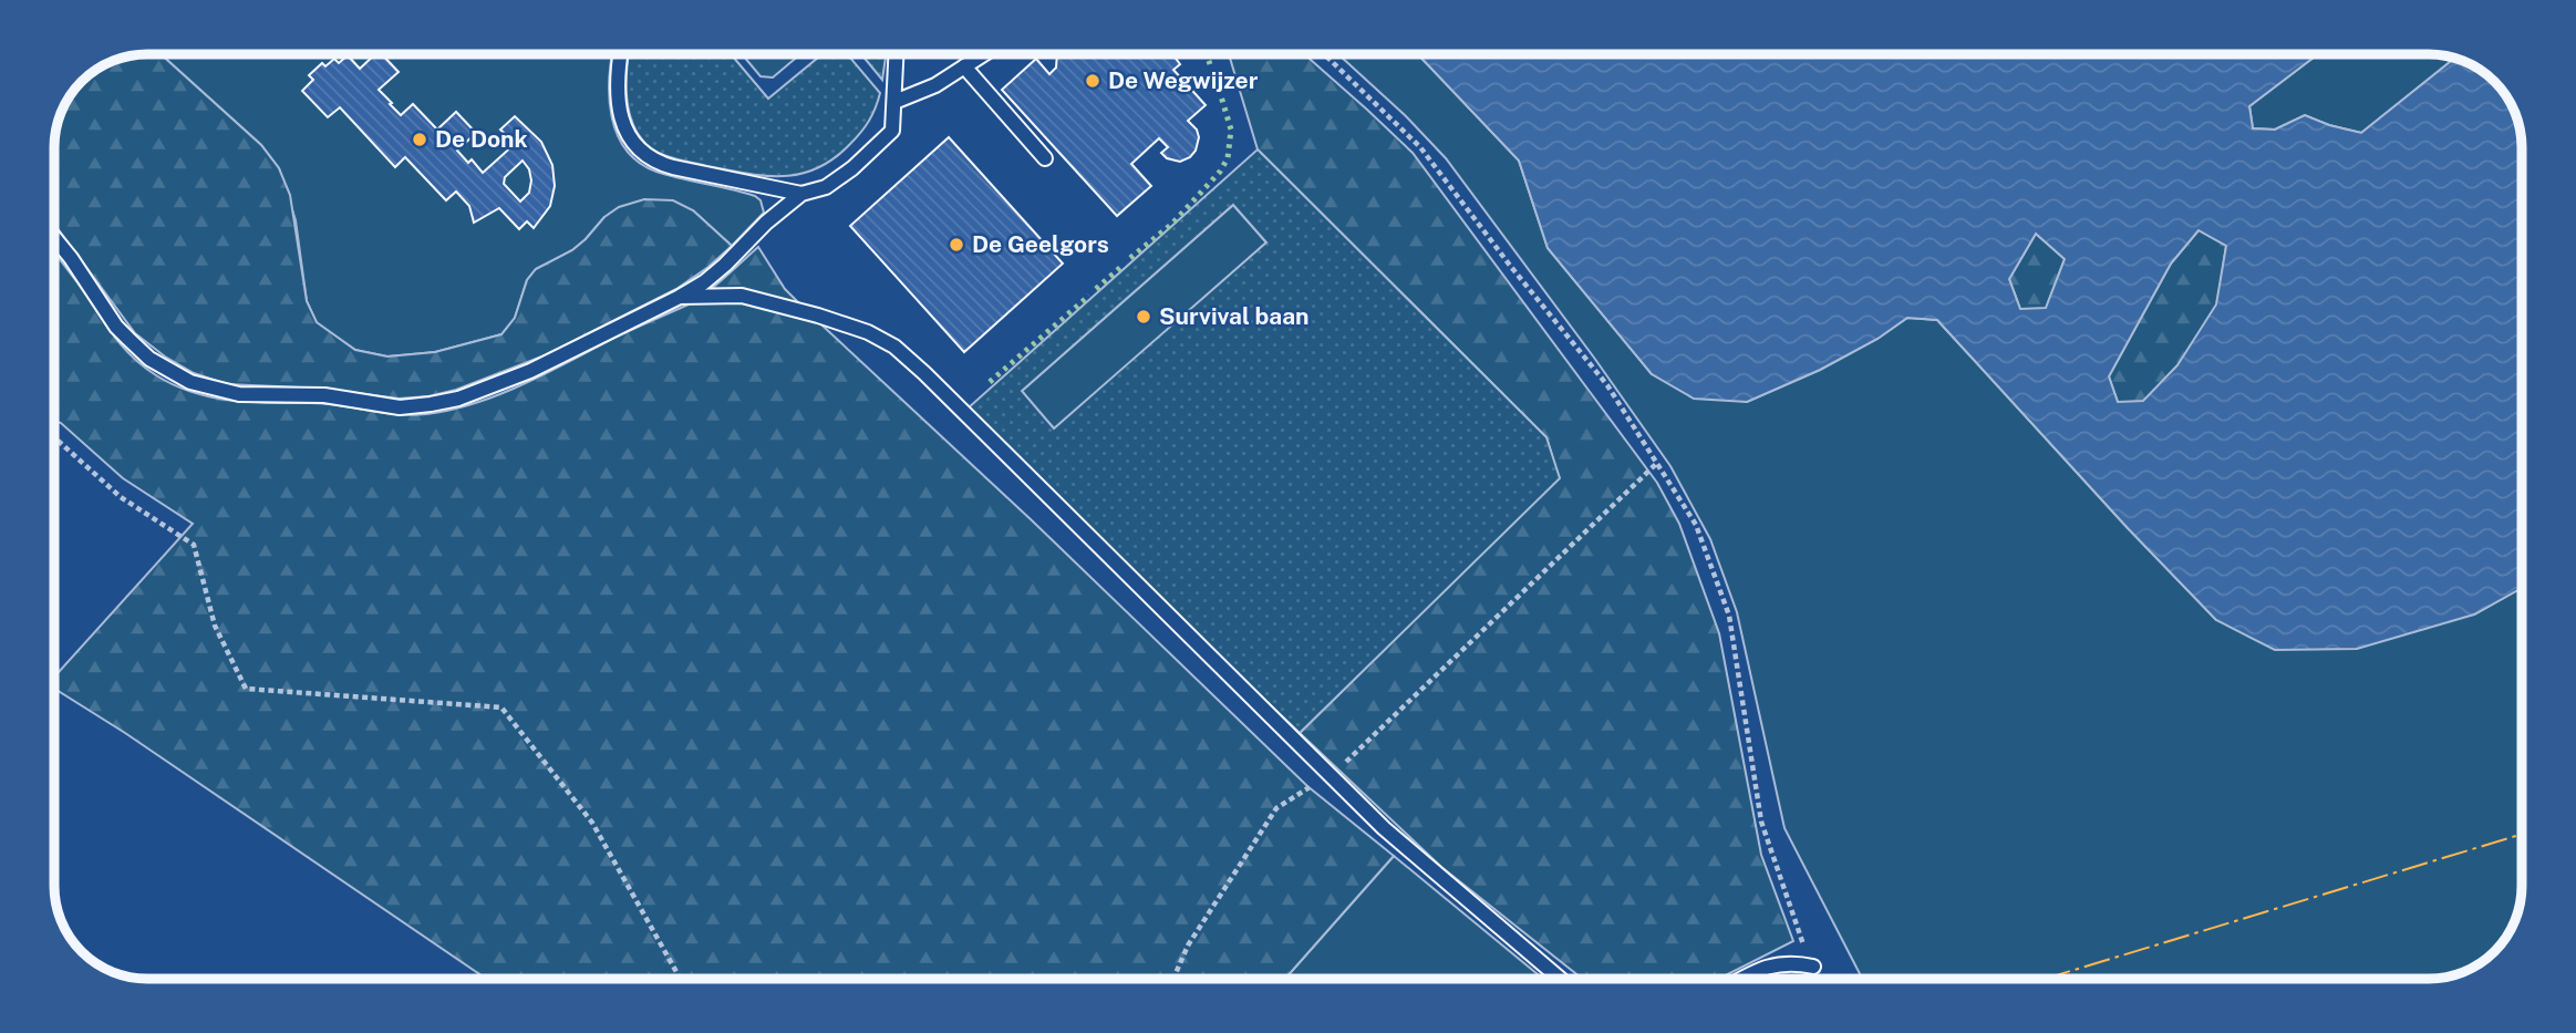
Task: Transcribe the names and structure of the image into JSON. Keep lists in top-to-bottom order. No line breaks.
{"places":["De Wegwijzer","De Donk","De Geelgors","Survival baan"]}
